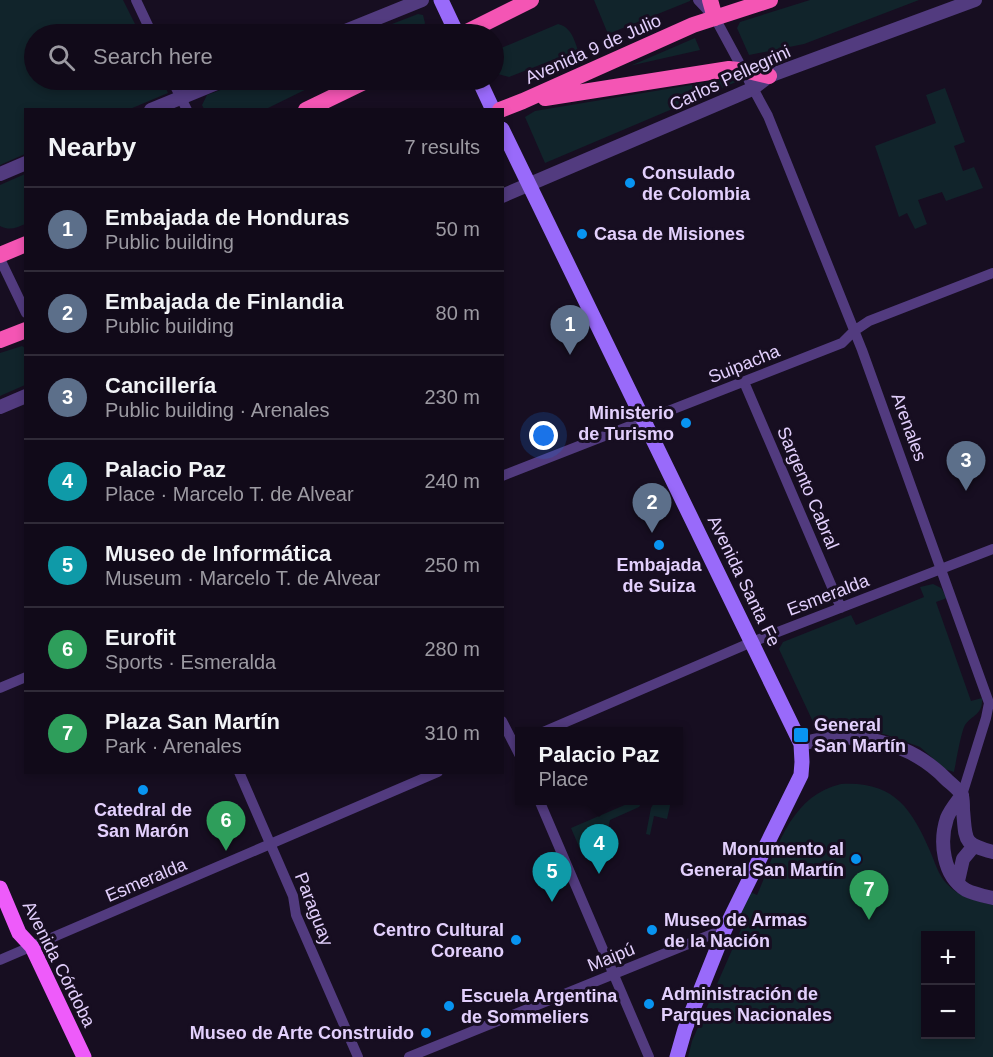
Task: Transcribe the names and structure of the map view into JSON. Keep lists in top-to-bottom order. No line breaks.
{"streets":{"highway":["Avenida 9 de Julio"],"main road":["Avenida Santa Fe","Avenida Córdoba"],"street":["Carlos Pellegrini","Suipacha","Arenales","Sargento Cabral","Esmeralda","Paraguay","Maipú"]},"crossings":[["Avenida 9 de Julio","Arenales"],["Carlos Pellegrini","Arenales"],["Carlos Pellegrini","Avenida Santa Fe"],["Suipacha","Arenales"],["Suipacha","Sargento Cabral"],["Suipacha","Avenida Santa Fe"],["Arenales","Esmeralda"],["Sargento Cabral","Esmeralda"],["Avenida Santa Fe","Esmeralda"],["Avenida Santa Fe","Maipú"],["Esmeralda","Paraguay"],["Esmeralda","Avenida Córdoba"]],"places":{"other":["Consulado de Colombia","Casa de Misiones","Ministerio de Turismo","Embajada de Suiza","Catedral de San Marón","Monumento al General San Martín","Museo de Armas de la Nación","Centro Cultural Coreano","Administración de Parques Nacionales","Escuela Argentina de Sommeliers","Museo de Arte Construido"],"transit":["General San Martín"]},"page":{"search":"Search here","heading":["Nearby","7 results"],"list":[{"mark":"1","name":"Embajada de Honduras","note":"Public building","value":"50 m"},{"mark":"2","name":"Embajada de Finlandia","note":"Public building","value":"80 m"},{"mark":"3","name":"Cancillería","note":"Public building · Arenales","value":"230 m"},{"mark":"4","name":"Palacio Paz","note":"Place · Marcelo T. de Alvear","value":"240 m"},{"mark":"5","name":"Museo de Informática","note":"Museum · Marcelo T. de Alvear","value":"250 m"},{"mark":"6","name":"Eurofit","note":"Sports · Esmeralda","value":"280 m"},{"mark":"7","name":"Plaza San Martín","note":"Park · Arenales","value":"310 m"}],"pins":["1","3","2","6","4","5","7"],"popup":["Palacio Paz","Place"],"map_buttons":["+","−"]}}
